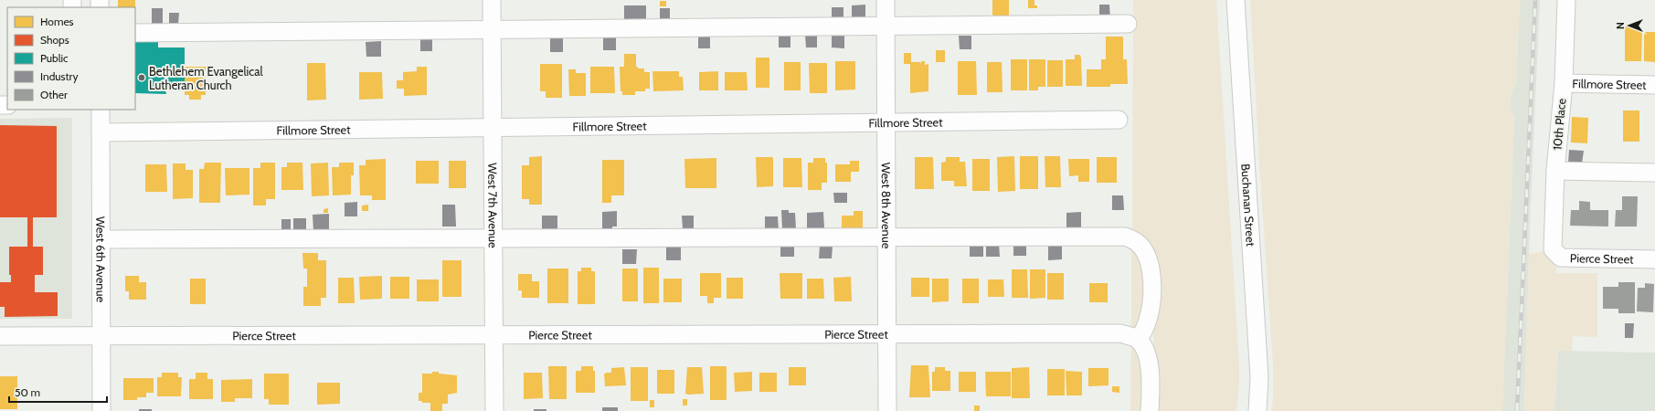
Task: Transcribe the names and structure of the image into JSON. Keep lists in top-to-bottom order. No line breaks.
{"streets":{"street":["Fillmore Street","10th Place","West 7th Avenue","West 8th Avenue","Buchanan Street","Pierce Street","West 6th Avenue"]},"crossings":[["Fillmore Street","10th Place"],["Fillmore Street","West 7th Avenue"],["Fillmore Street","West 8th Avenue"],["Fillmore Street","West 6th Avenue"],["10th Place","Pierce Street"],["West 7th Avenue","Pierce Street"],["West 8th Avenue","Pierce Street"],["Pierce Street","West 6th Avenue"]],"places":["Bethlehem Evangelical Lutheran Church"],"legend":["Homes","Shops","Public","Industry","Other"],"scale_bar":"50 m","north":"left"}
